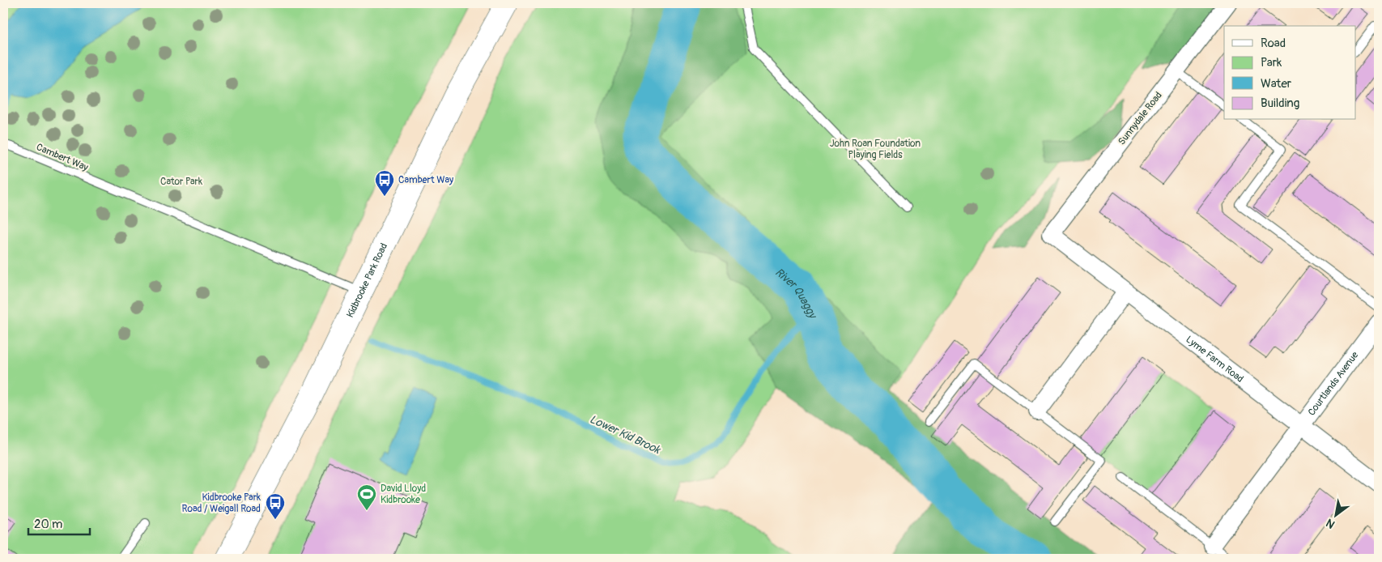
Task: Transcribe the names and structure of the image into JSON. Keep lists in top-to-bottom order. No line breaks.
{"streets":{"highway":["Kidbrooke Park Road"],"street":["Sunnydale Road","Lyme Farm Road","Courtlands Avenue"],"lane":["Cambert Way"]},"crossings":[["Sunnydale Road","Lyme Farm Road"],["Cambert Way","Kidbrooke Park Road"],["Lyme Farm Road","Courtlands Avenue"]],"water":["River Quaggy","Lower Kid Brook"],"parks":["John Roan Foundation Playing Fields","Cator Park"],"places":{"bus stop":["Cambert Way","Kidbrooke Park Road / Weigall Road"],"sports":["David Lloyd Kidbrooke"]},"legend":["Road","Park","Water","Building"],"scale_bar":"20 m","north":"bottom left"}
